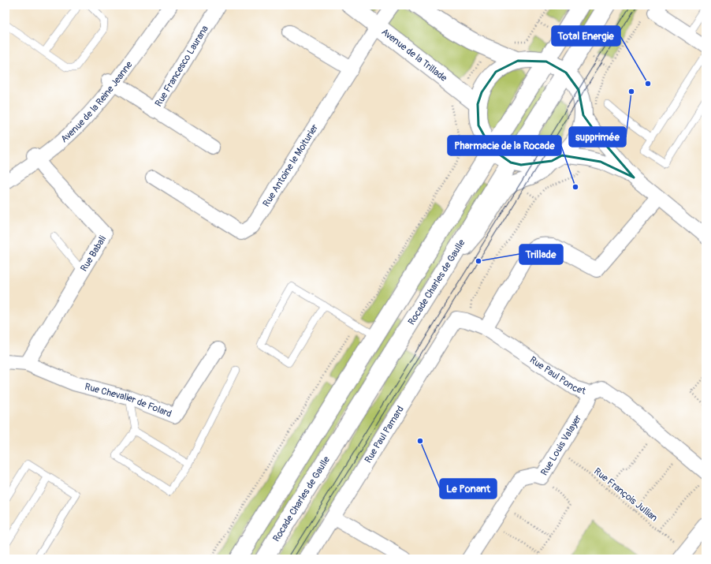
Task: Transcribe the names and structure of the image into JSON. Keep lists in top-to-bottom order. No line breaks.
{"streets":{"main road":["Avenue de la Trillade","Rocade Charles de Gaulle"],"street":["Rue Francesco Laurana","Avenue de la Reine Jeanne","Rue Antoine le Moiturier","Rue Babali","Rue Paul Poncet","Rue Chevalier de Folard","Rue Paul Pamard","Rue Louis Valayer"],"path":["Rue François Jullian"]},"crossings":[["Avenue de la Trillade","Rue Antoine le Moiturier"],["Rue Francesco Laurana","Avenue de la Reine Jeanne"],["Avenue de la Reine Jeanne","Rue Babali"],["Rue Babali","Rue Chevalier de Folard"],["Rue Paul Poncet","Rue Paul Pamard"],["Rue Paul Poncet","Rue Louis Valayer"],["Rue Louis Valayer","Rue François Jullian"]],"places":["Total Energie","supprimée","Pharmacie de la Rocade","Trillade","Le Ponant"]}
